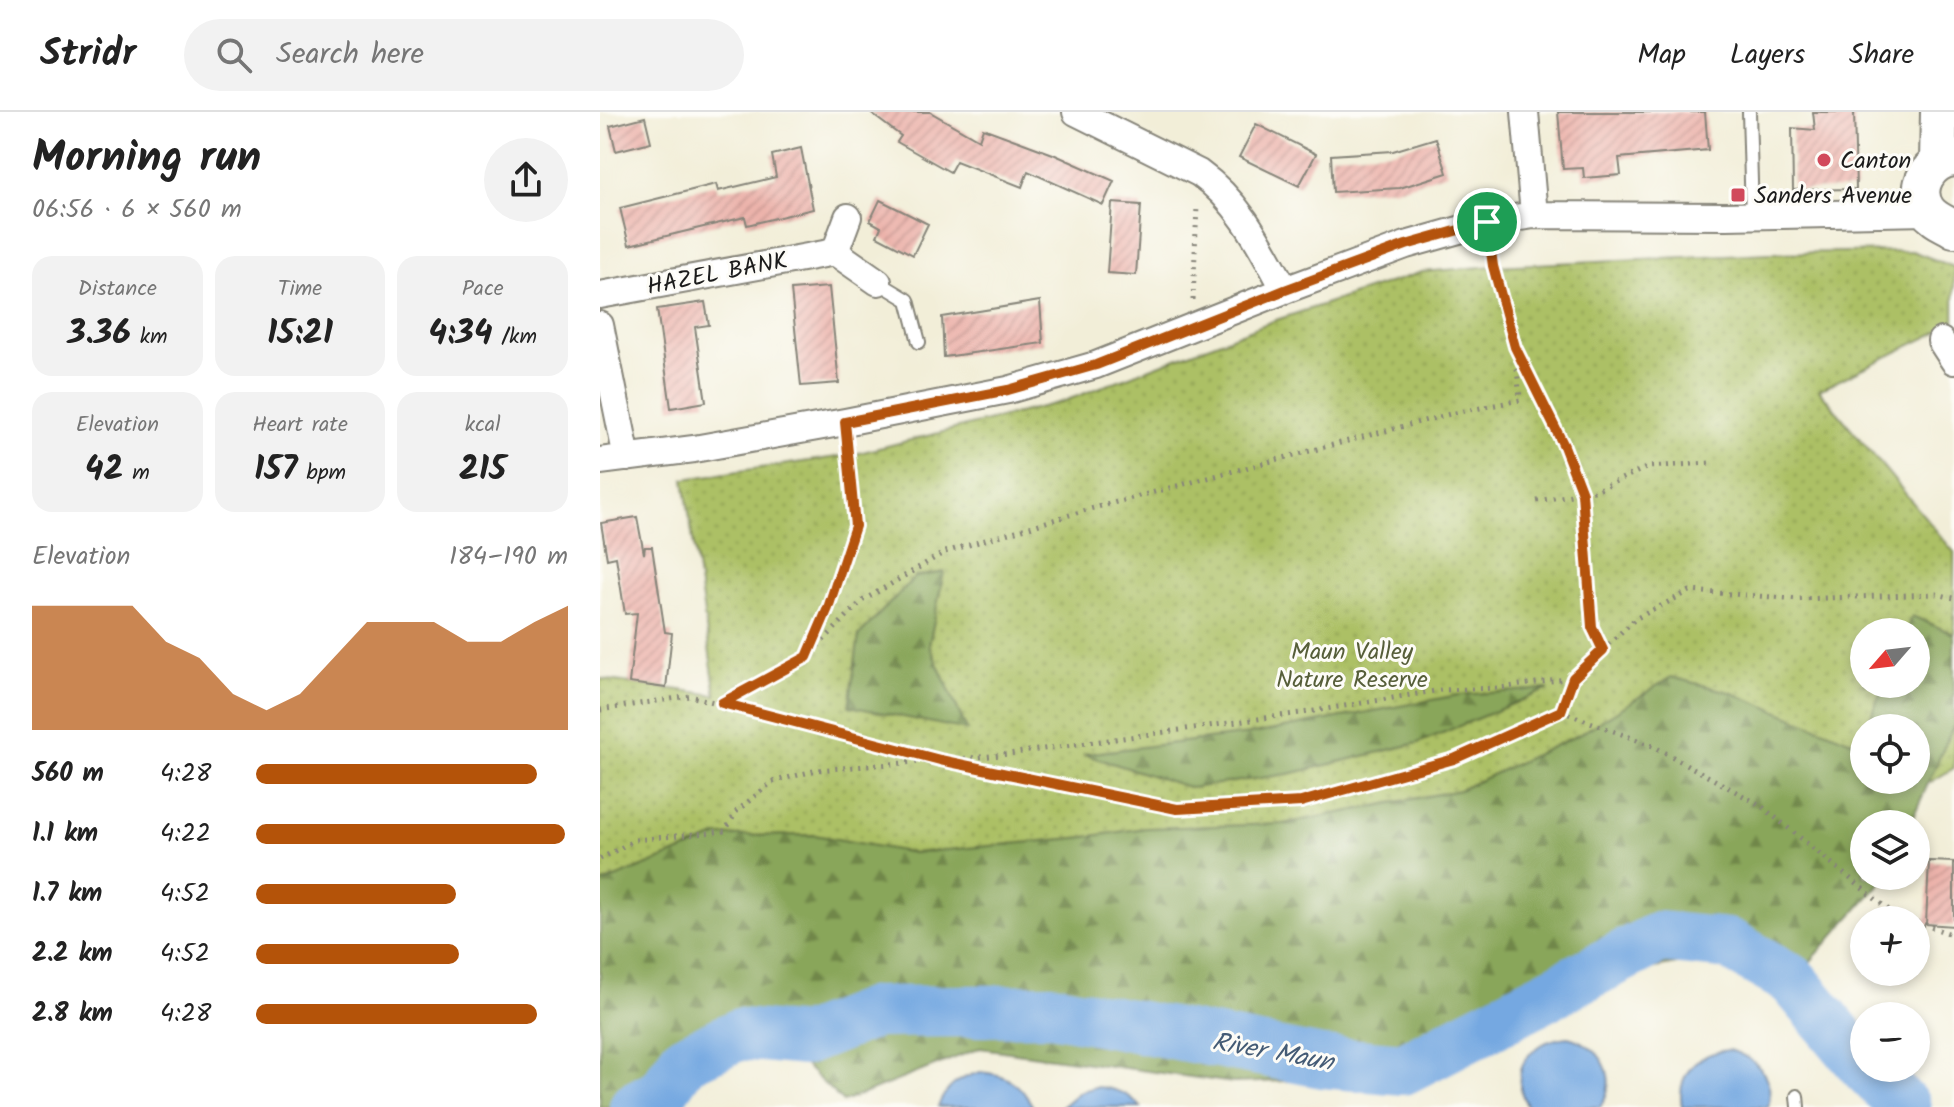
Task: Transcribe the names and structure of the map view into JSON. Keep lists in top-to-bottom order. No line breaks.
{"streets":{"street":["HAZEL BANK"]},"water":["River Maun"],"parks":["Maun Valley Nature Reserve"],"places":{"other":["Canton"],"transit":["Sanders Avenue"]},"north":"bottom left","page":{"header":"Stridr","search":"Search here","nav":["Map","Layers","Share"],"heading":["Morning run","06:56 · 6 × 560 m"],"stats":[["Distance","3.36 km"],["Time","15:21"],["Pace","4:34 /km"],["Elevation","42 m"],["Heart rate","157 bpm"],["kcal","215"]],"chart":["Elevation","184–190 m"],"map_buttons":["+","−"],"list":[{"name":"560 m","note":"4:28"},{"name":"1.1 km","note":"4:22"},{"name":"1.7 km","note":"4:52"},{"name":"2.2 km","note":"4:52"},{"name":"2.8 km","note":"4:28"}]}}
